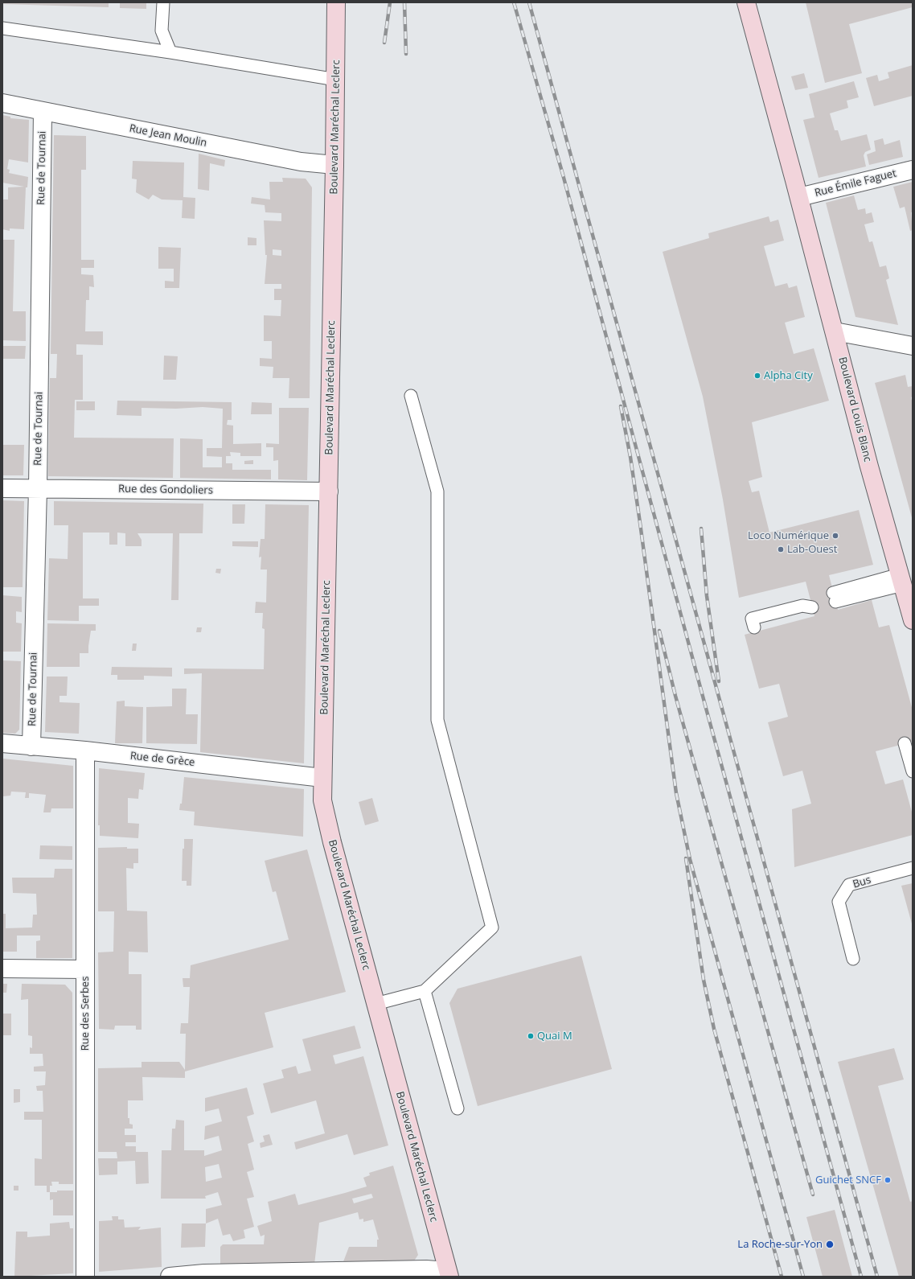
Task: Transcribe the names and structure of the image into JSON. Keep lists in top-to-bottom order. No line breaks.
{"streets":{"street":["Boulevard Maréchal Leclerc","Rue Jean Moulin","Rue de Tournai","Rue Émile Faguet","Boulevard Louis Blanc","Rue des Gondoliers","Rue de Grèce","Rue des Serbes"],"lane":["Bus"]},"crossings":[["Boulevard Maréchal Leclerc","Rue Jean Moulin"],["Boulevard Maréchal Leclerc","Rue des Gondoliers"],["Boulevard Maréchal Leclerc","Rue de Grèce"],["Rue Jean Moulin","Rue de Tournai"],["Rue de Tournai","Rue des Gondoliers"],["Rue de Tournai","Rue de Grèce"],["Rue Émile Faguet","Boulevard Louis Blanc"],["Rue de Grèce","Rue des Serbes"]],"places":["Alpha City","Loco Numérique","Lab-Ouest","Quai M","Guichet SNCF","La Roche-sur-Yon"]}
